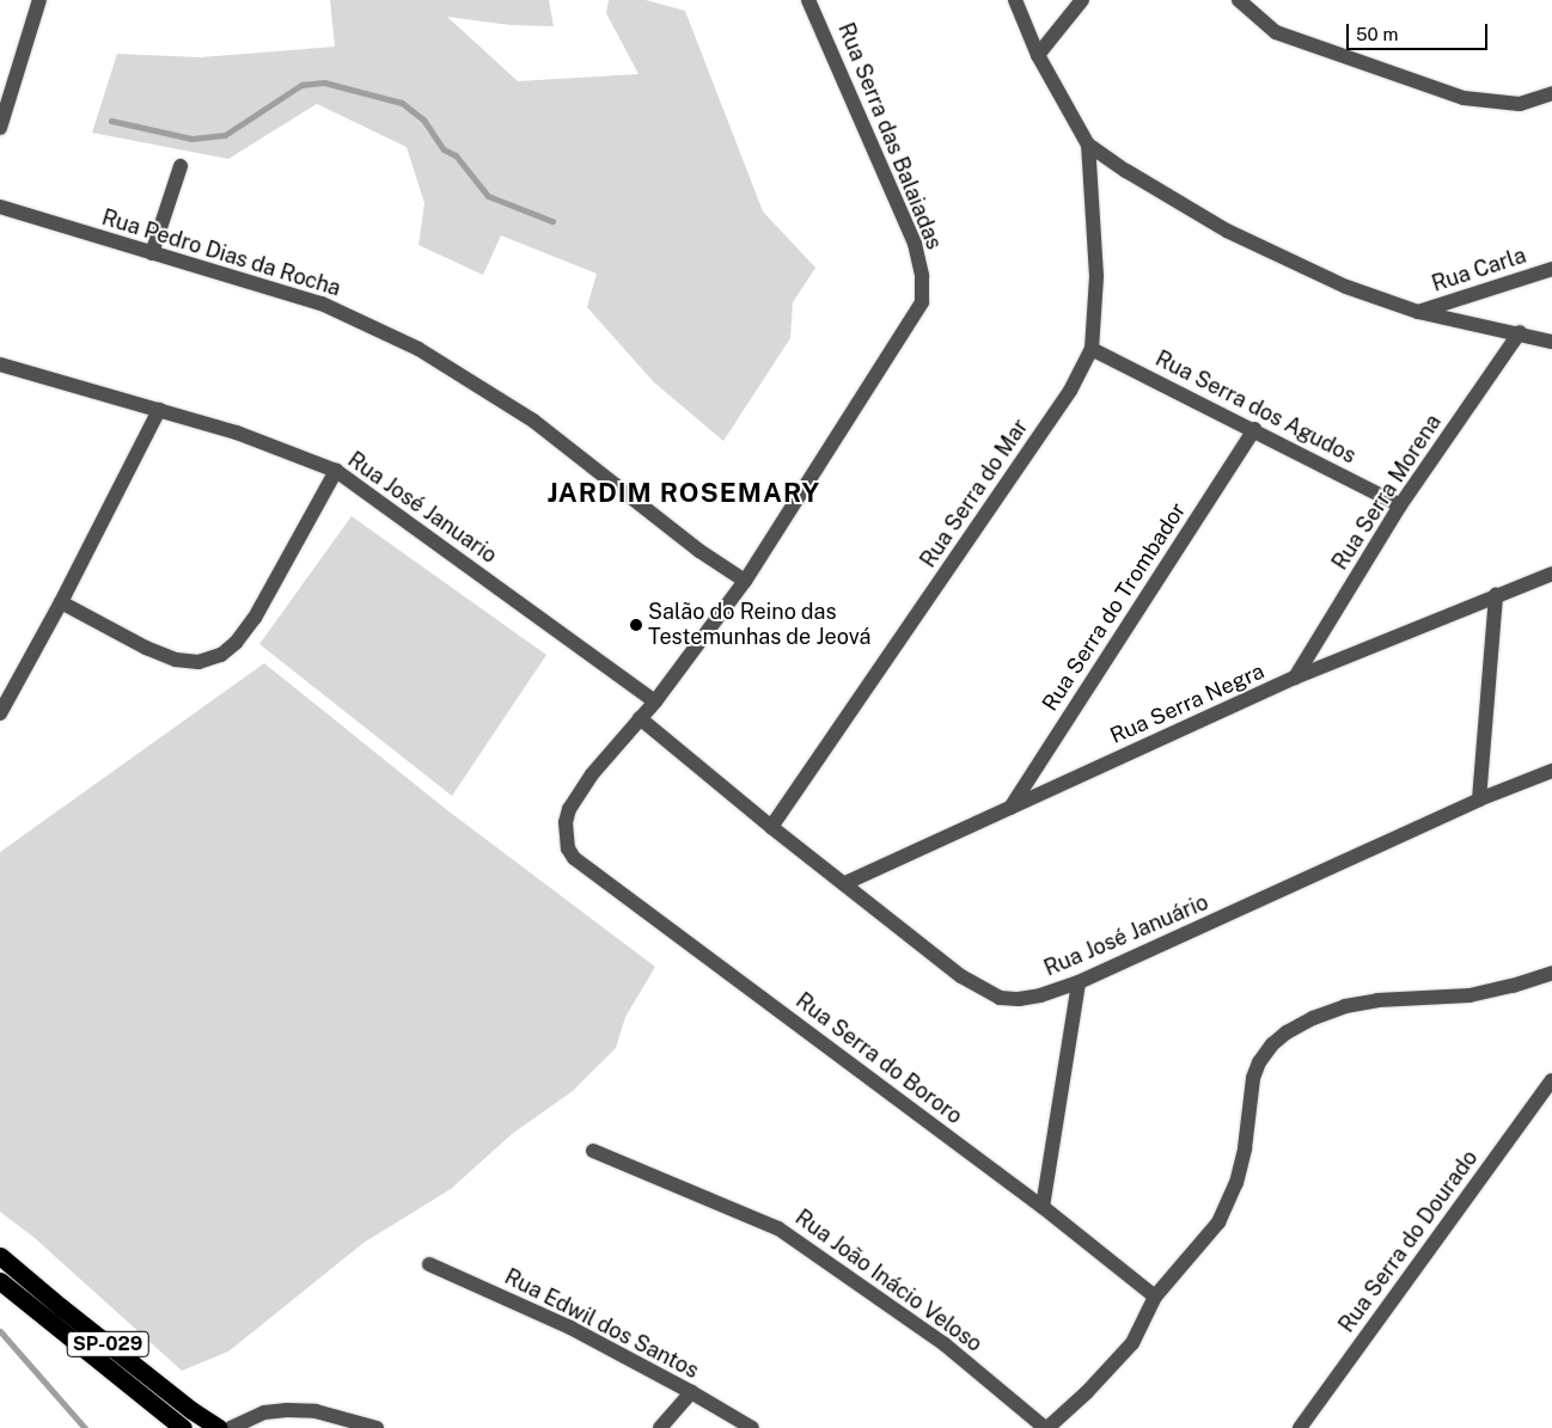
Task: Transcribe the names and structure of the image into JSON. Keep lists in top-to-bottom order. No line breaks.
{"streets":{"highway":["SP-029"],"street":["Rua Serra das Balaiadas","Rua Pedro Dias da Rocha","Rua Carla","Rua Serra dos Agudos","Rua Serra Morena","Rua Serra do Mar","Rua José Januario","Rua Serra do Trombador","Rua Serra Negra","Rua José Januário","Rua Serra do Bororo","Rua Serra do Dourado","Rua João Inácio Veloso","Rua Edwil dos Santos"]},"crossings":[["Rua Serra das Balaiadas","Rua Pedro Dias da Rocha"],["Rua Serra das Balaiadas","Rua José Januario"],["Rua Serra das Balaiadas","Rua José Januário"],["Rua Serra das Balaiadas","Rua Serra do Bororo"],["Rua Serra dos Agudos","Rua Serra Morena"],["Rua Serra dos Agudos","Rua Serra do Mar"],["Rua Serra dos Agudos","Rua Serra do Trombador"],["Rua Serra Morena","Rua Serra Negra"],["Rua Serra do Mar","Rua José Januário"],["Rua Serra do Trombador","Rua Serra Negra"],["Rua Serra Negra","Rua José Januário"]],"districts":["JARDIM ROSEMARY"],"places":["Salão do Reino das Testemunhas de Jeová"],"scale_bar":"50 m"}
